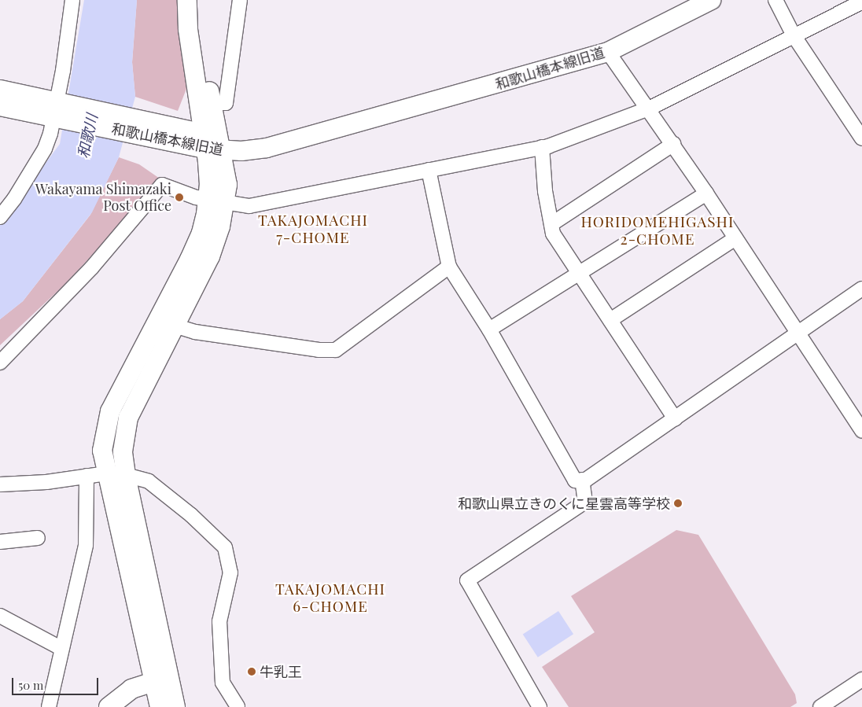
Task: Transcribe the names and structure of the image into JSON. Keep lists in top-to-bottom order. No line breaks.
{"streets":{"street":["和歌山橋本線旧道"]},"districts":["TAKAJOMACHI 7-CHOME","HORIDOMEHIGASHI 2-CHOME","TAKAJOMACHI 6-CHOME"],"water":["和歌川"],"places":["Wakayama Shimazaki Post Office","和歌山県立きのくに星雲高等学校","牛乳王"],"scale_bar":"50 m"}
